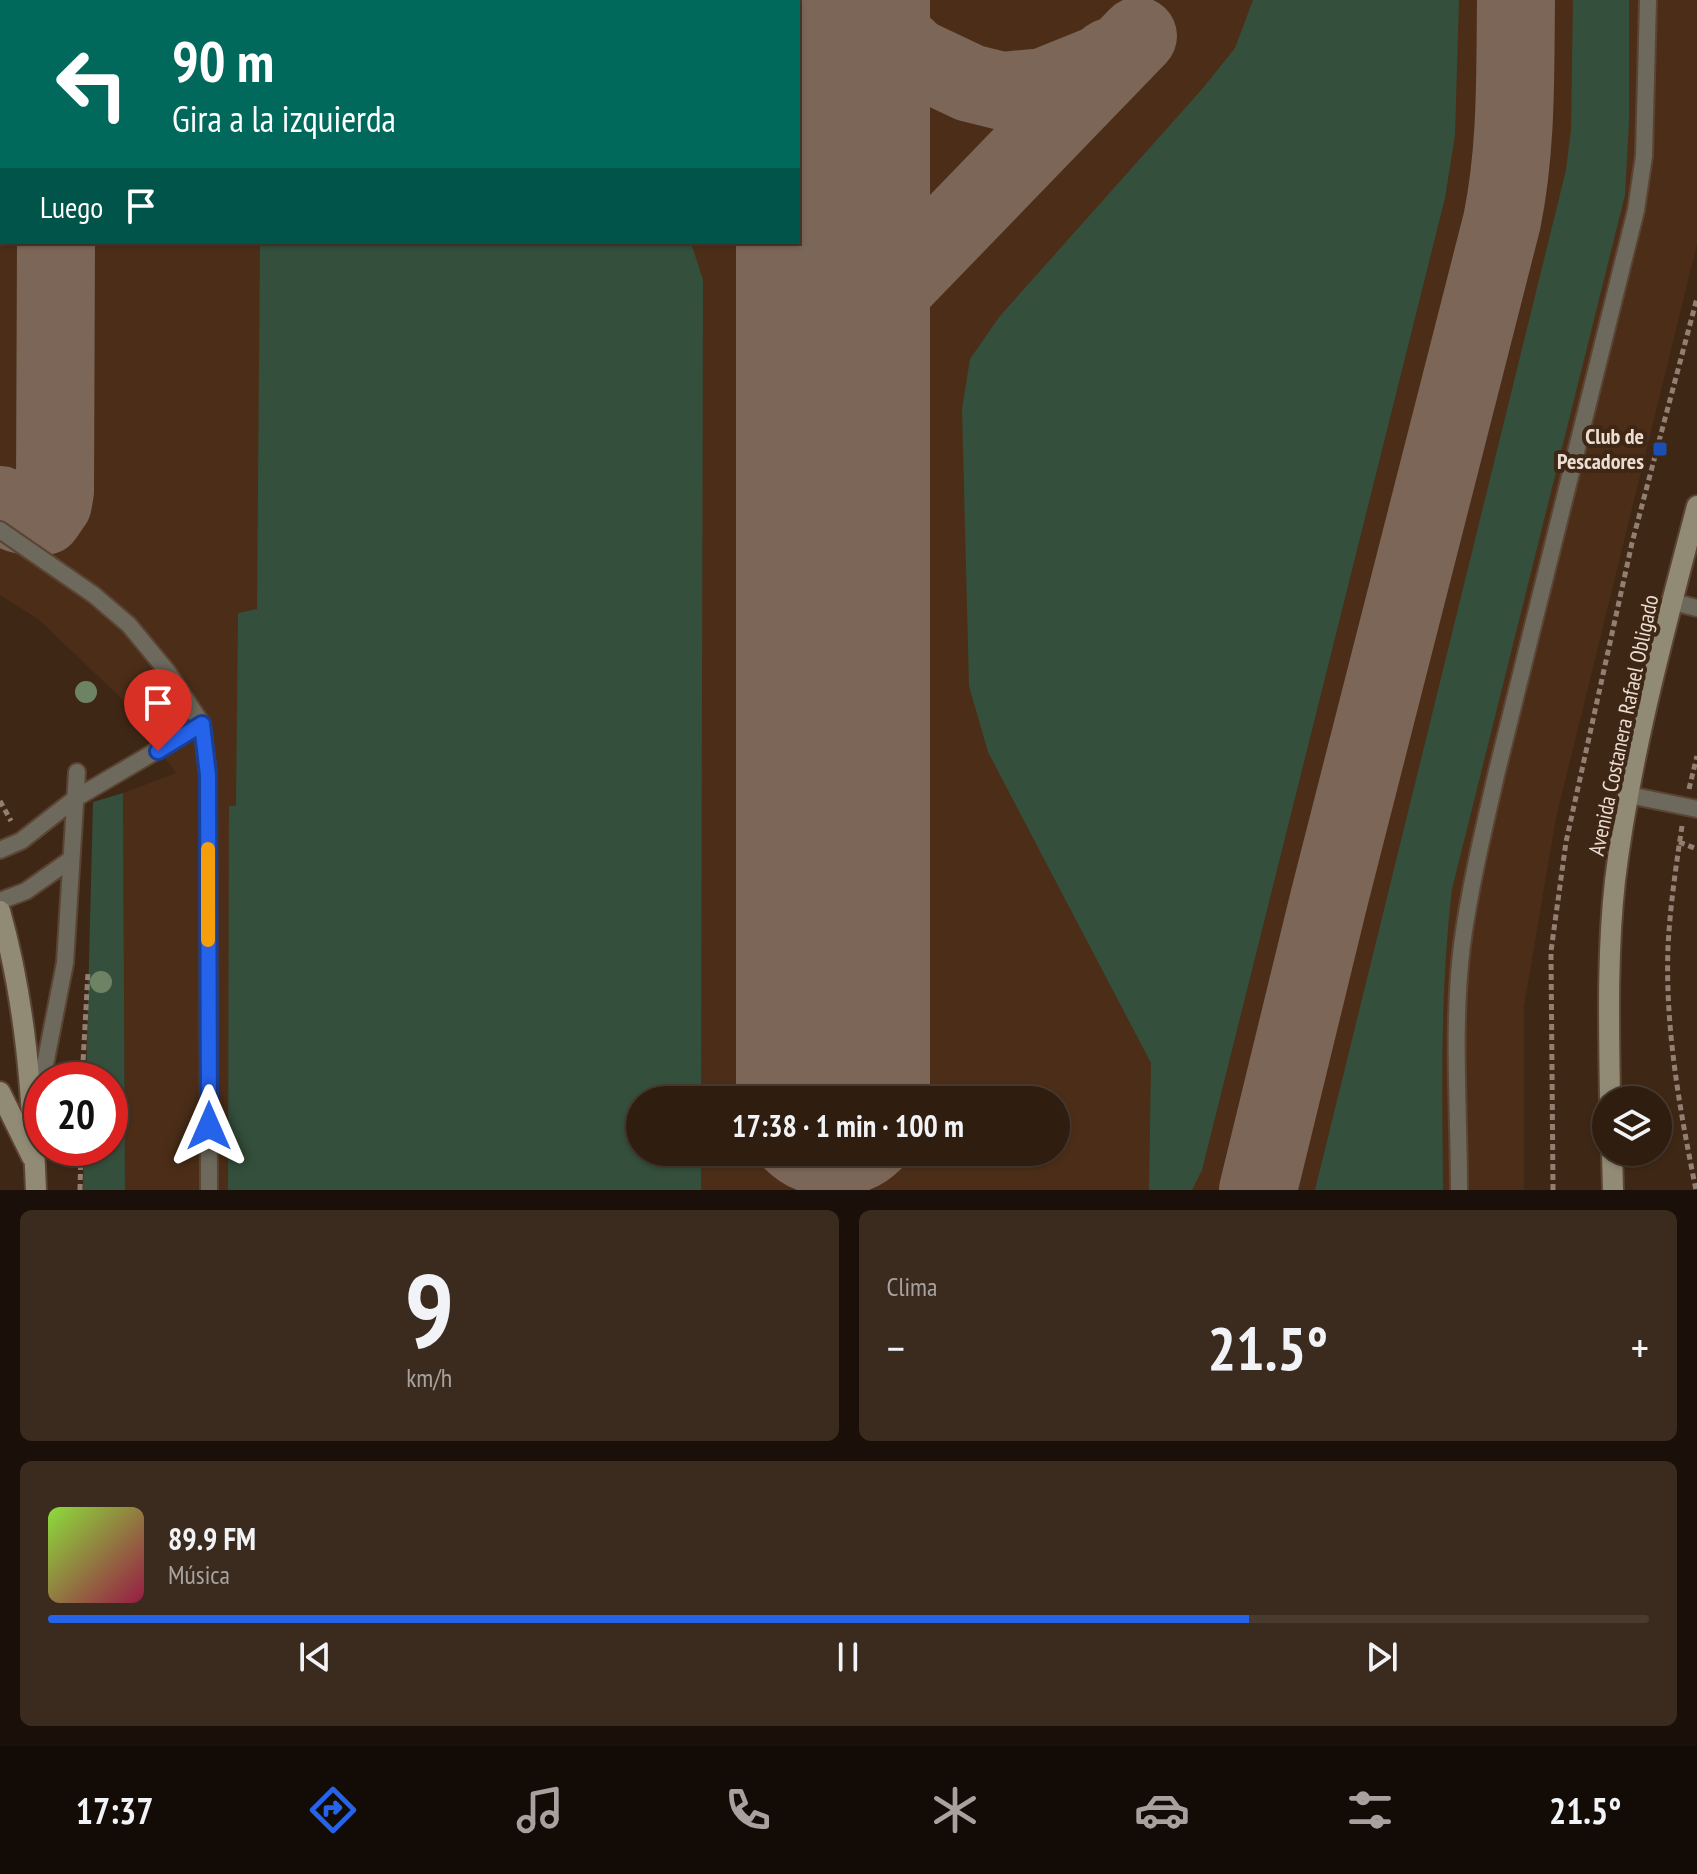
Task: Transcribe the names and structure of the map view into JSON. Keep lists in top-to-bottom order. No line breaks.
{"streets":{"main road":["Avenida Costanera Rafael Obligado"]},"places":{"transit":["Club de Pescadores"]},"page":{"turn":["90 m","Gira a la izquierda"],"then":"Luego","limit":"20","trip":"17:38 · 1 min · 100 m","tile":[["9","km/h"],"Clima"],"heat":["−","21.5°","+"],"song":["89.9 FM","Música"],"tabs":["17:37","21.5°"]}}
